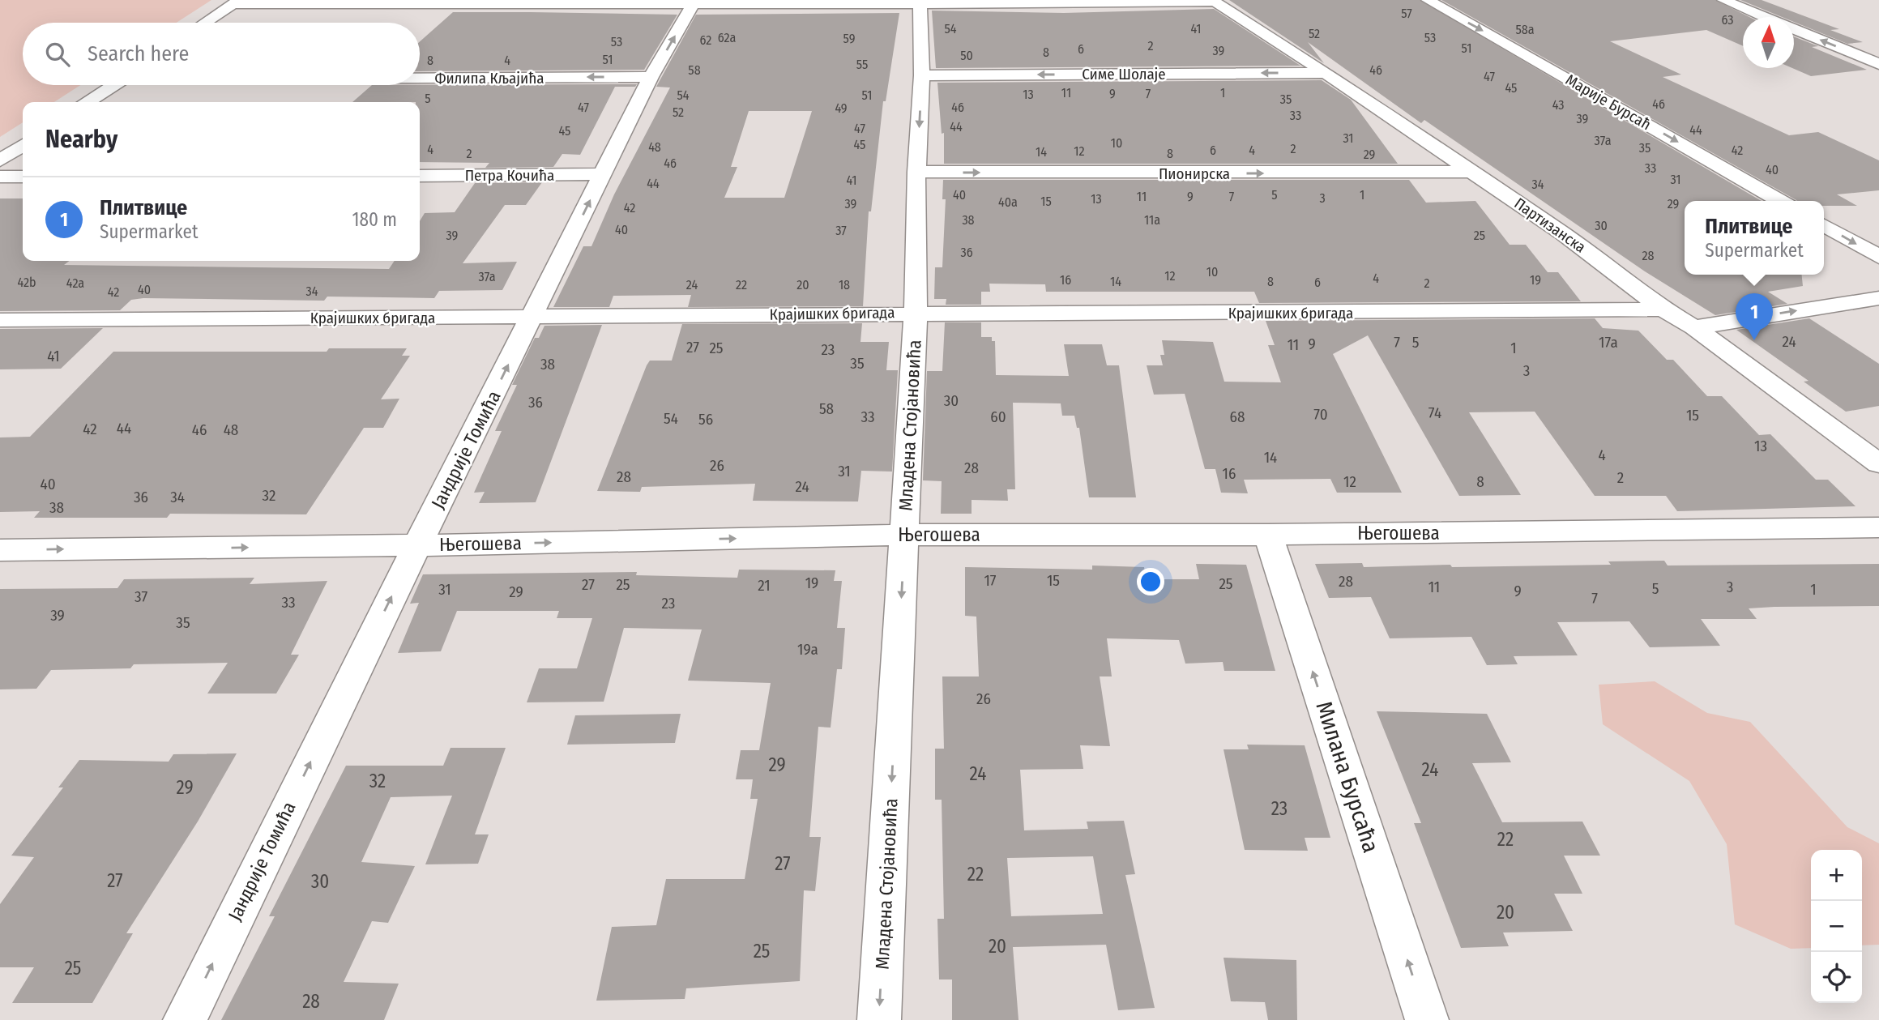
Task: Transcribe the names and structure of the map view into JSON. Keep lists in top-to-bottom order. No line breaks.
{"streets":{"street":["Симе Шолаје","Филипа Кљајића","Марије Бурсаћ","Пионирска","Петра Кочића","Партизанска","Крајишких бригада","Младена Стојановића","Јандрије Томића","Његошева","Милана Бурсаћа"]},"crossings":[["Симе Шолаје","Партизанска"],["Симе Шолаје","Младена Стојановића"],["Филипа Кљајића","Јандрије Томића"],["Пионирска","Партизанска"],["Пионирска","Младена Стојановића"],["Петра Кочића","Јандрије Томића"],["Партизанска","Крајишких бригада"],["Крајишких бригада","Младена Стојановића"],["Крајишких бригада","Јандрије Томића"],["Младена Стојановића","Његошева"],["Јандрије Томића","Његошева"],["Његошева","Милана Бурсаћа"]],"one_way":["Младена Стојановића","Јандрије Томића","Његошева","Милана Бурсаћа"],"house_numbers":["57","63","54","41","58a","52","62a","53","59","62","53","2","51","6","39","8","50","51","8","4","55","58","46","47","45","11","1","9","7","13","54","51","5","35","46","43","47","46","49","52","33","39","44","47","44","45","31","37a","10","45","48","35","2","4","6","4","42","12","14","2","8","29","46","33","40","31","41","44","34","40","5","1","11","9","7","3","13","15","40a","39","29","42","38","11a","30","40","37","39","25","36","28","10","12","37a","4","16","19","14","8","42b","6","42a","2","24","22","20","18","40","34","42","24","7","5","17a","9","11","27","25","1","23","41","35","38","3","30","36","58","74","70","15","33","60","68","54","56","44","42","46","48","13","4","14","26","28","31","16","28","2","12","8","40","24","32","36","34","38","17","15","28","19","25","27","25","21","11","3","5","31","1","9","29","37","7","33","23","39","35","19a","26","29","24","24","32","29","23","22","27","22","27","30","20","20","25","25","28"],"north":"top","page":{"search":"Search here","heading":"Nearby","list":[{"mark":"1","name":"Плитвице","note":"Supermarket","value":"180 m"}],"popup":["Плитвице","Supermarket"],"pins":"1","map_buttons":["+","−"]}}
